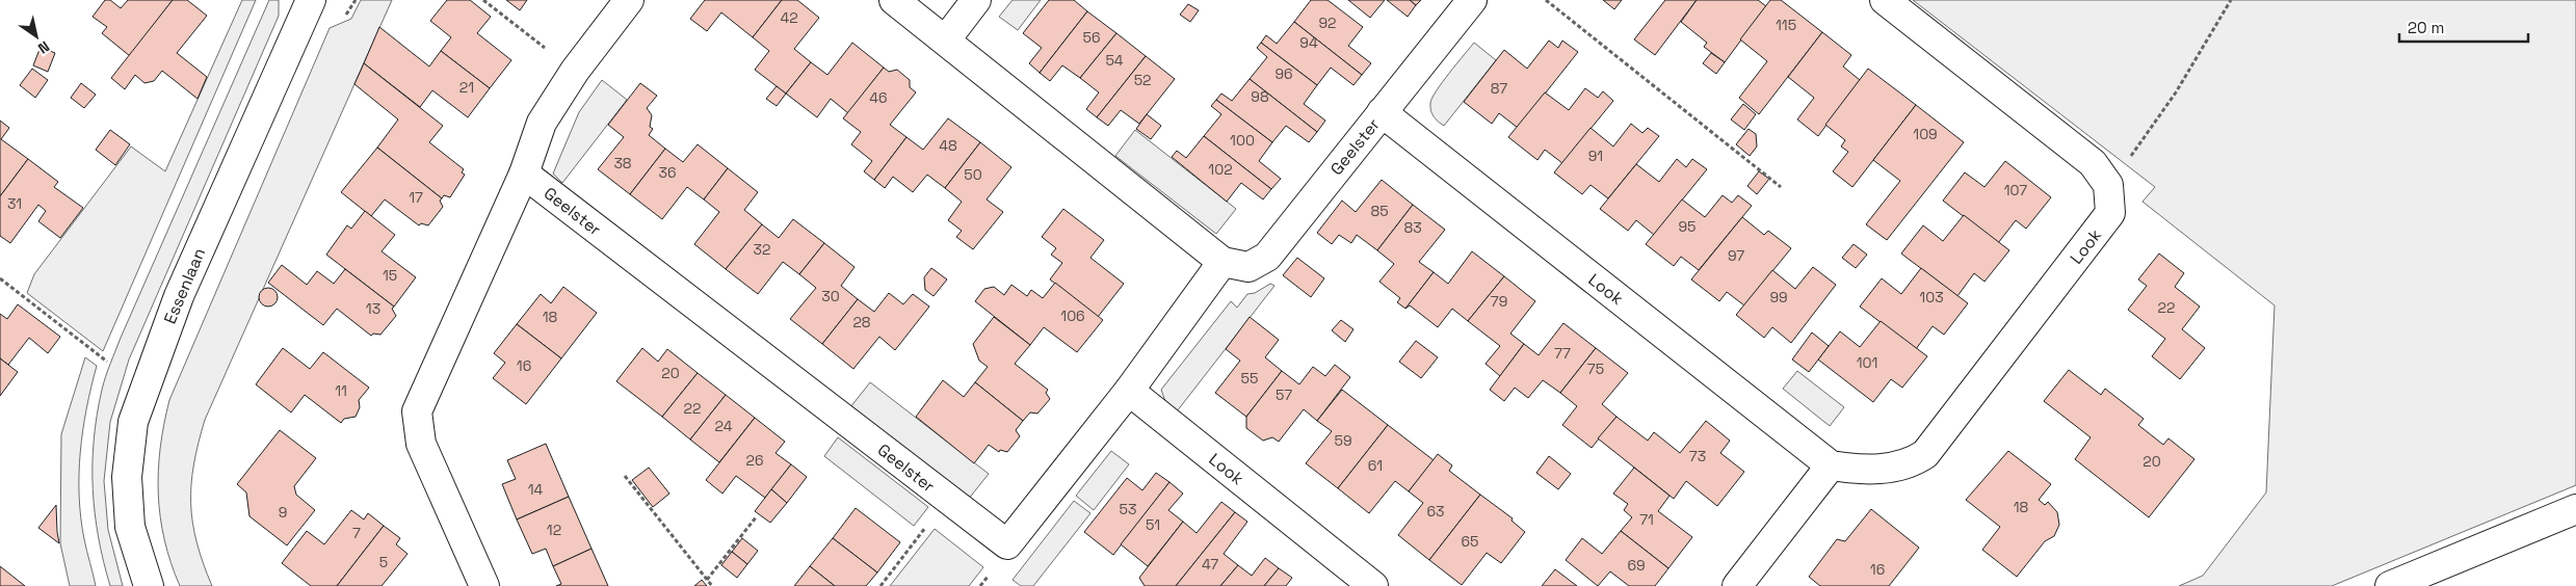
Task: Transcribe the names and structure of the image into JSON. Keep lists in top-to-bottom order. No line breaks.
{"streets":{"street":["Geelster","Look","Essenlaan"]},"crossings":[["Geelster","Look"]],"house_numbers":["42","92","115","56","94","54","96","52","21","87","98","46","109","100","48","91","38","102","36","50","107","17","31","85","95","83","32","97","15","30","99","103","79","22","13","106","18","28","77","101","16","75","20","55","11","57","22","24","59","73","26","20","61","14","18","53","63","9","71","51","12","7","65","5","47","69","16"],"scale_bar":"20 m","north":"bottom right"}
